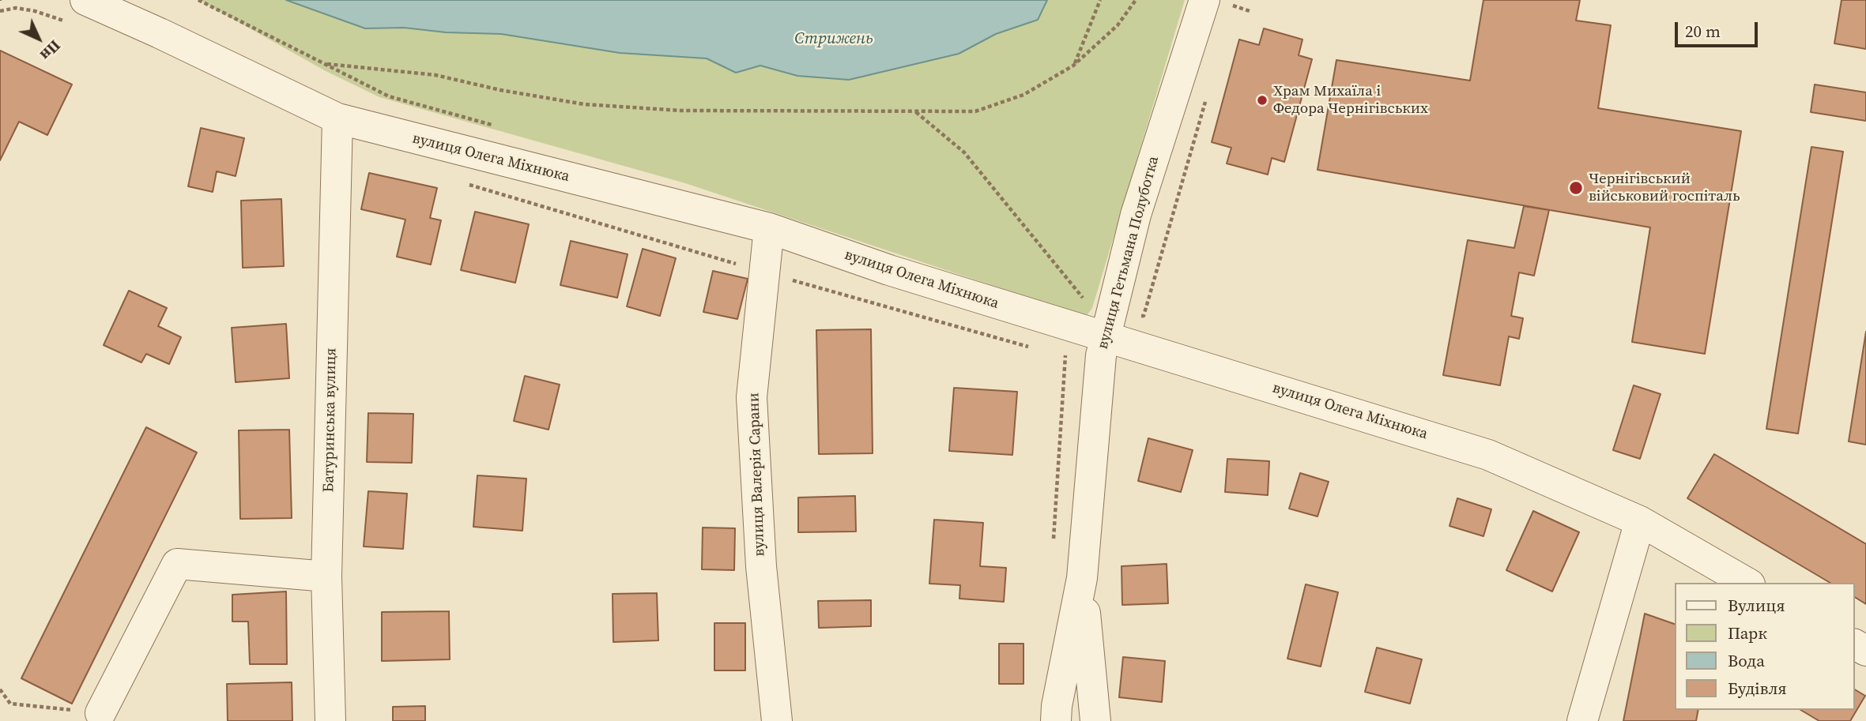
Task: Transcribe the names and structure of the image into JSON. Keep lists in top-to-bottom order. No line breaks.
{"streets":{"street":["вулиця Олега Міхнюка","вулиця Гетьмана Полуботка","Батуринська вулиця","вулиця Валерія Сарани"]},"crossings":[["вулиця Олега Міхнюка","вулиця Гетьмана Полуботка"],["вулиця Олега Міхнюка","Батуринська вулиця"],["вулиця Олега Міхнюка","вулиця Валерія Сарани"]],"water":["Стрижень"],"places":["Храм Михаїла і Федора Чернігівських","Чернігівський військовий госпіталь"],"legend":["Вулиця","Парк","Вода","Будівля"],"scale_bar":"20 m","north":"bottom right"}
